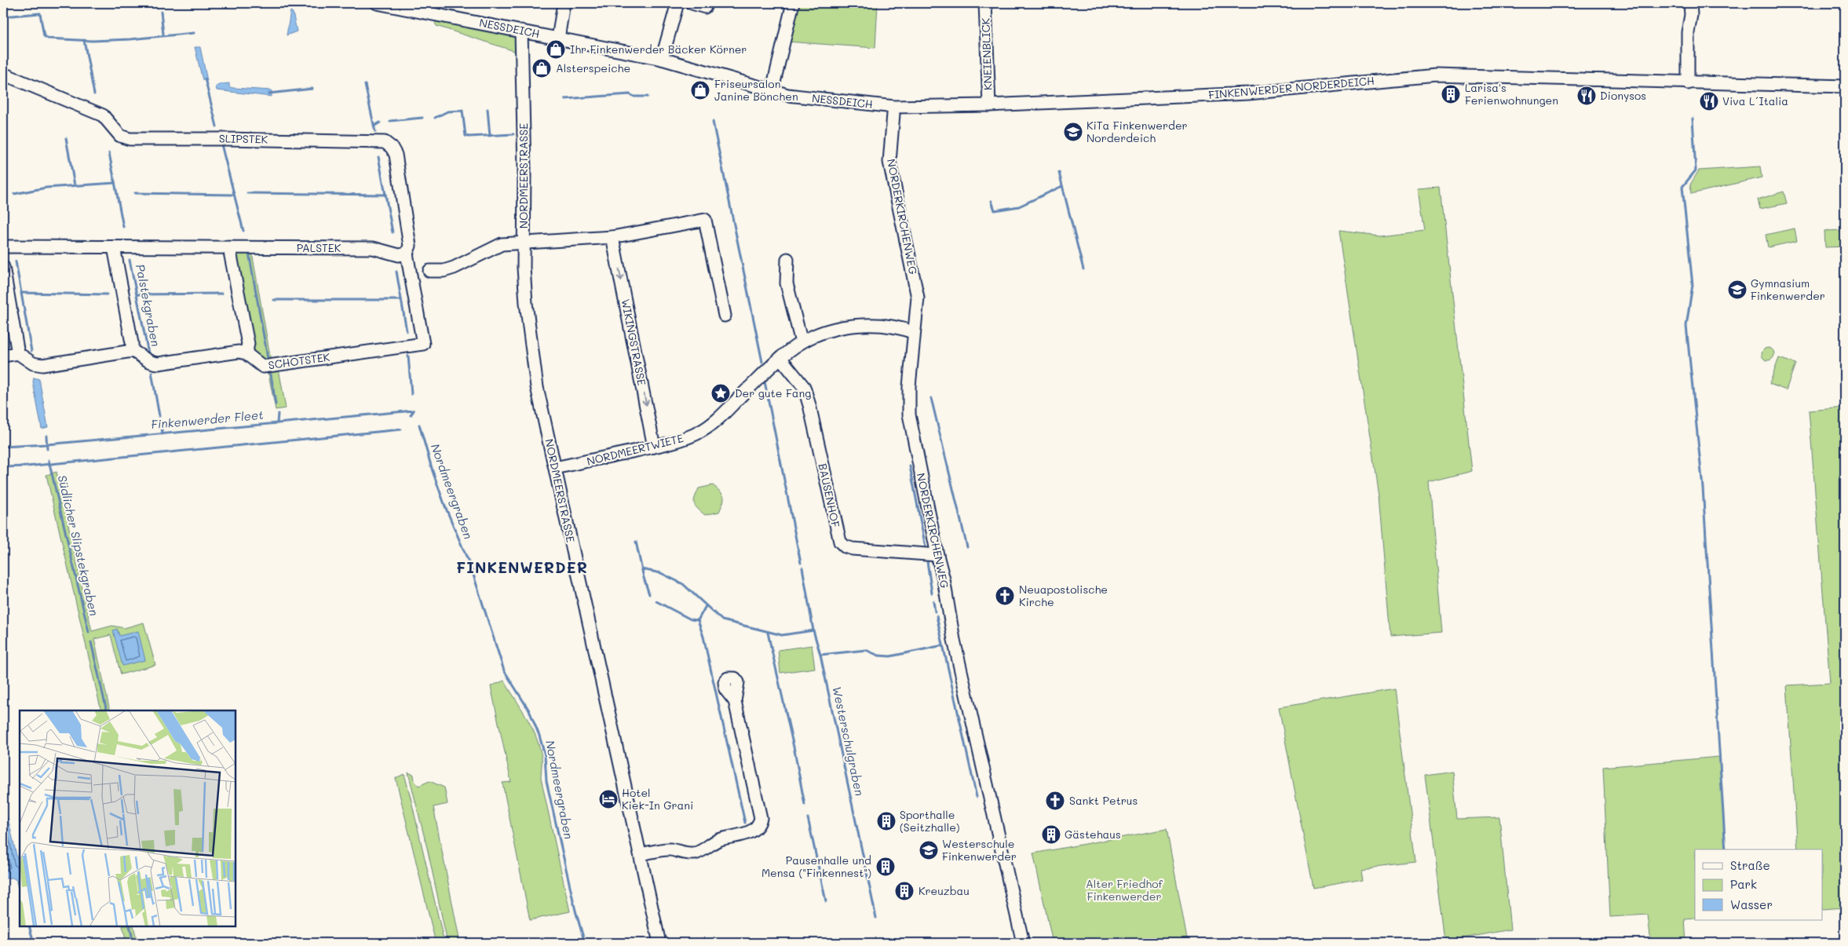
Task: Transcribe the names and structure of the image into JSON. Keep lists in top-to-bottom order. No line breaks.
{"streets":{"street":["NESSDEICH","KNEIENBLICK","FINKENWERDER NORDERDEICH","SLIPSTEK","NORDMEERSTRASSE","NORDERKIRCHENWEG","PALSTEK","WIKINGSTRASSE","SCHOTSTEK","NORDMEERTWIETE","BAUSENHOF"]},"crossings":[["NESSDEICH","FINKENWERDER NORDERDEICH"],["NESSDEICH","NORDMEERSTRASSE"],["NESSDEICH","NORDERKIRCHENWEG"],["KNEIENBLICK","FINKENWERDER NORDERDEICH"],["FINKENWERDER NORDERDEICH","NORDERKIRCHENWEG"],["SLIPSTEK","PALSTEK"],["SLIPSTEK","SCHOTSTEK"],["NORDMEERSTRASSE","NORDMEERTWIETE"],["NORDERKIRCHENWEG","NORDMEERTWIETE"],["NORDERKIRCHENWEG","BAUSENHOF"],["PALSTEK","SCHOTSTEK"],["WIKINGSTRASSE","NORDMEERTWIETE"],["NORDMEERTWIETE","BAUSENHOF"]],"one_way":["WIKINGSTRASSE"],"districts":["FINKENWERDER"],"water":["Palstekgraben","Finkenwerder Fleet","Nordmeergraben","Südlicher Slipstekgraben","Westerschulgraben"],"parks":["Alter Friedhof Finkenwerder"],"places":{"shop":["Ihr Finkenwerder Bäcker Körner","Alsterspeiche","Friseursalon Janine Bönchen"],"building":["Larisa's Ferienwohnungen","Sporthalle (Seitzhalle)","Gästehaus","Pausenhalle und Mensa (\"Finkennest\")","Kreuzbau"],"restaurant":["Dionysos","Viva L´Italia"],"school or university":["KiTa Finkenwerder Norderdeich","Gymnasium Finkenwerder","Westerschule Finkenwerder"],"place":["Der gute Fang"],"church":["Neuapostolische Kirche","Sankt Petrus"],"hotel":["Hotel Kiek-In Grani"]},"legend":["Straße","Park","Wasser"]}
